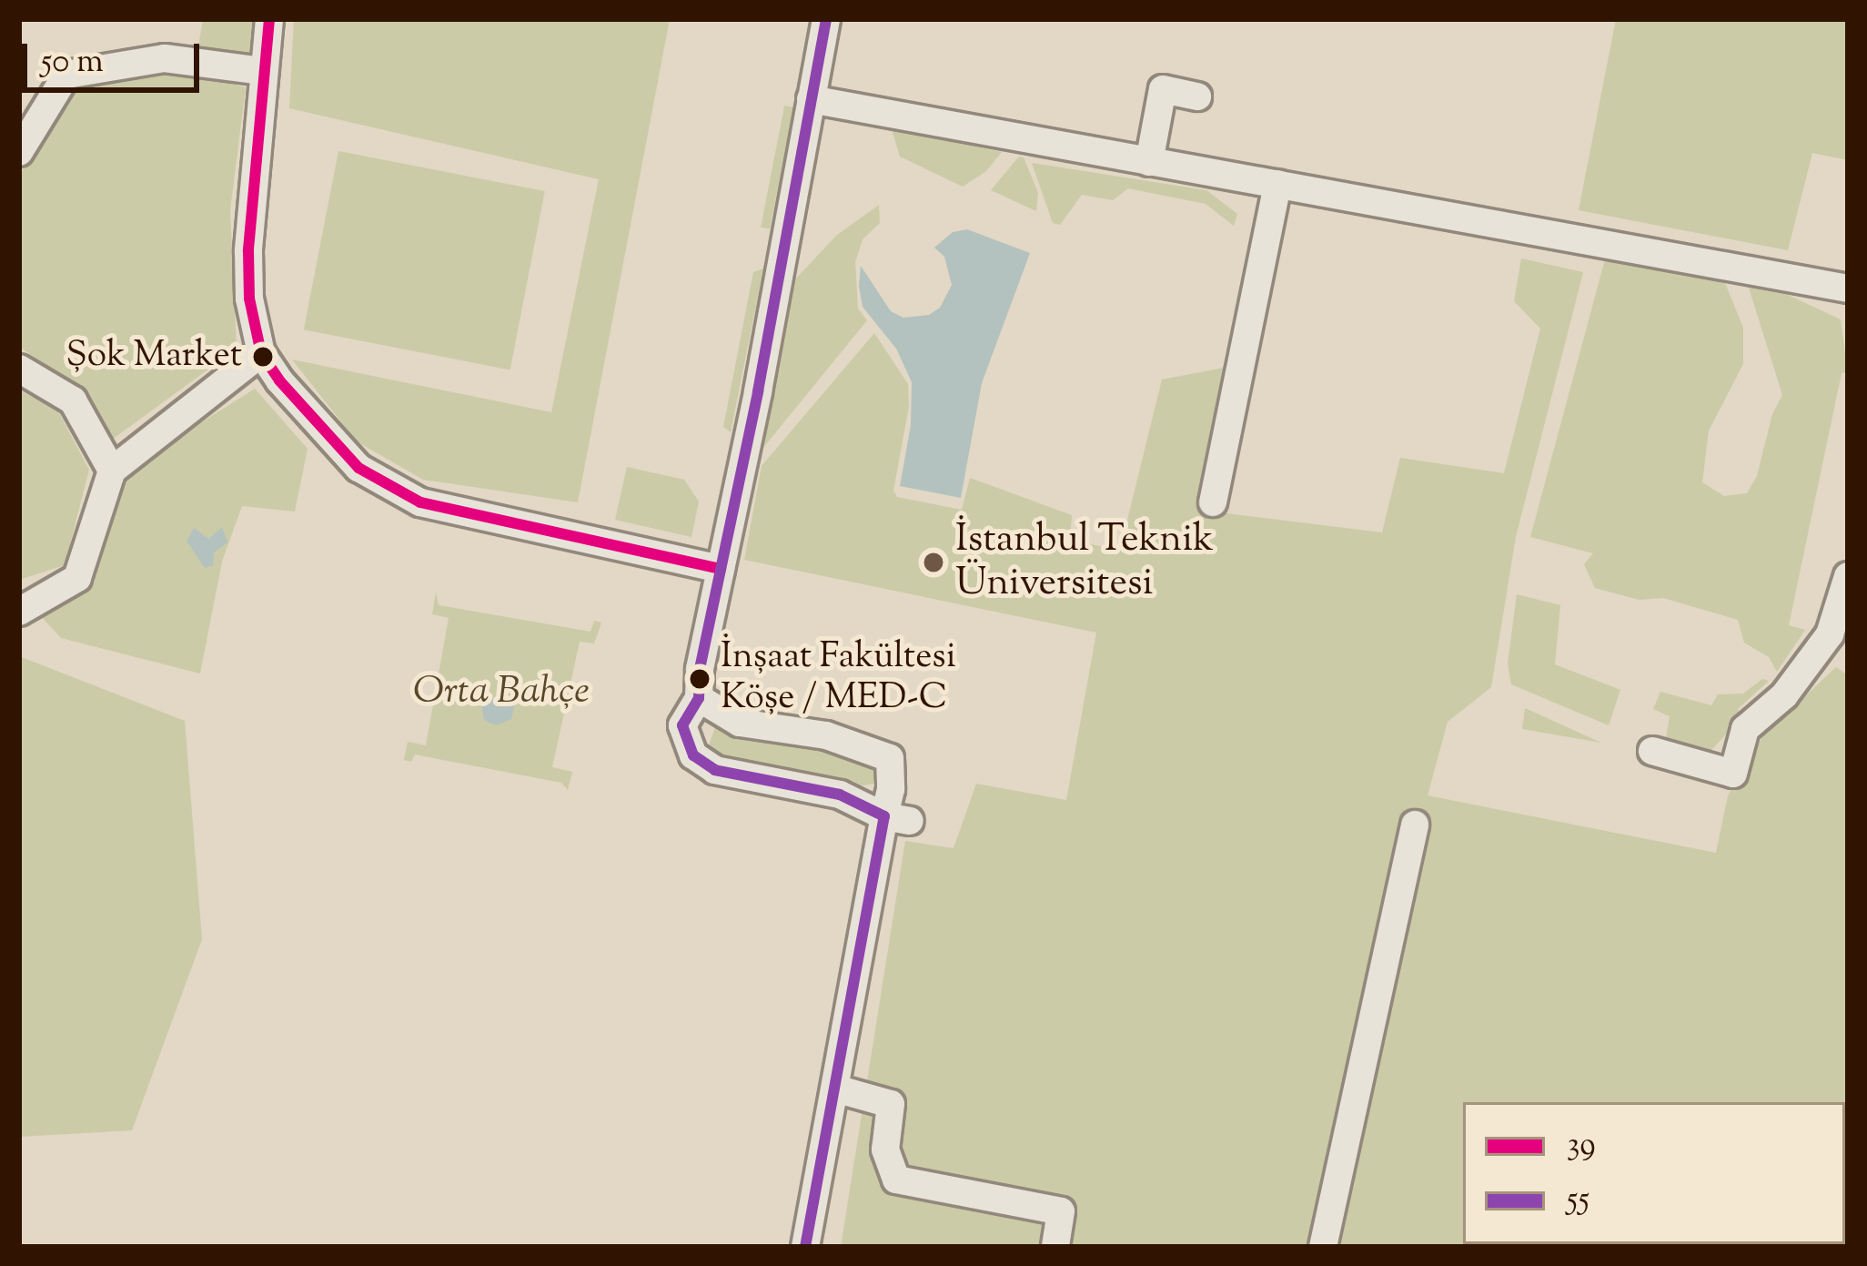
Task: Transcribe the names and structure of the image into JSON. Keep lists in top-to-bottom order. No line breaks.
{"parks":["Orta Bahçe"],"places":["Şok Market","İstanbul Teknik Üniversitesi","İnşaat Fakültesi Köşe / MED-C"],"lines":["transit line 39","transit line 55"],"legend":["39","55"],"scale_bar":"50 m"}
